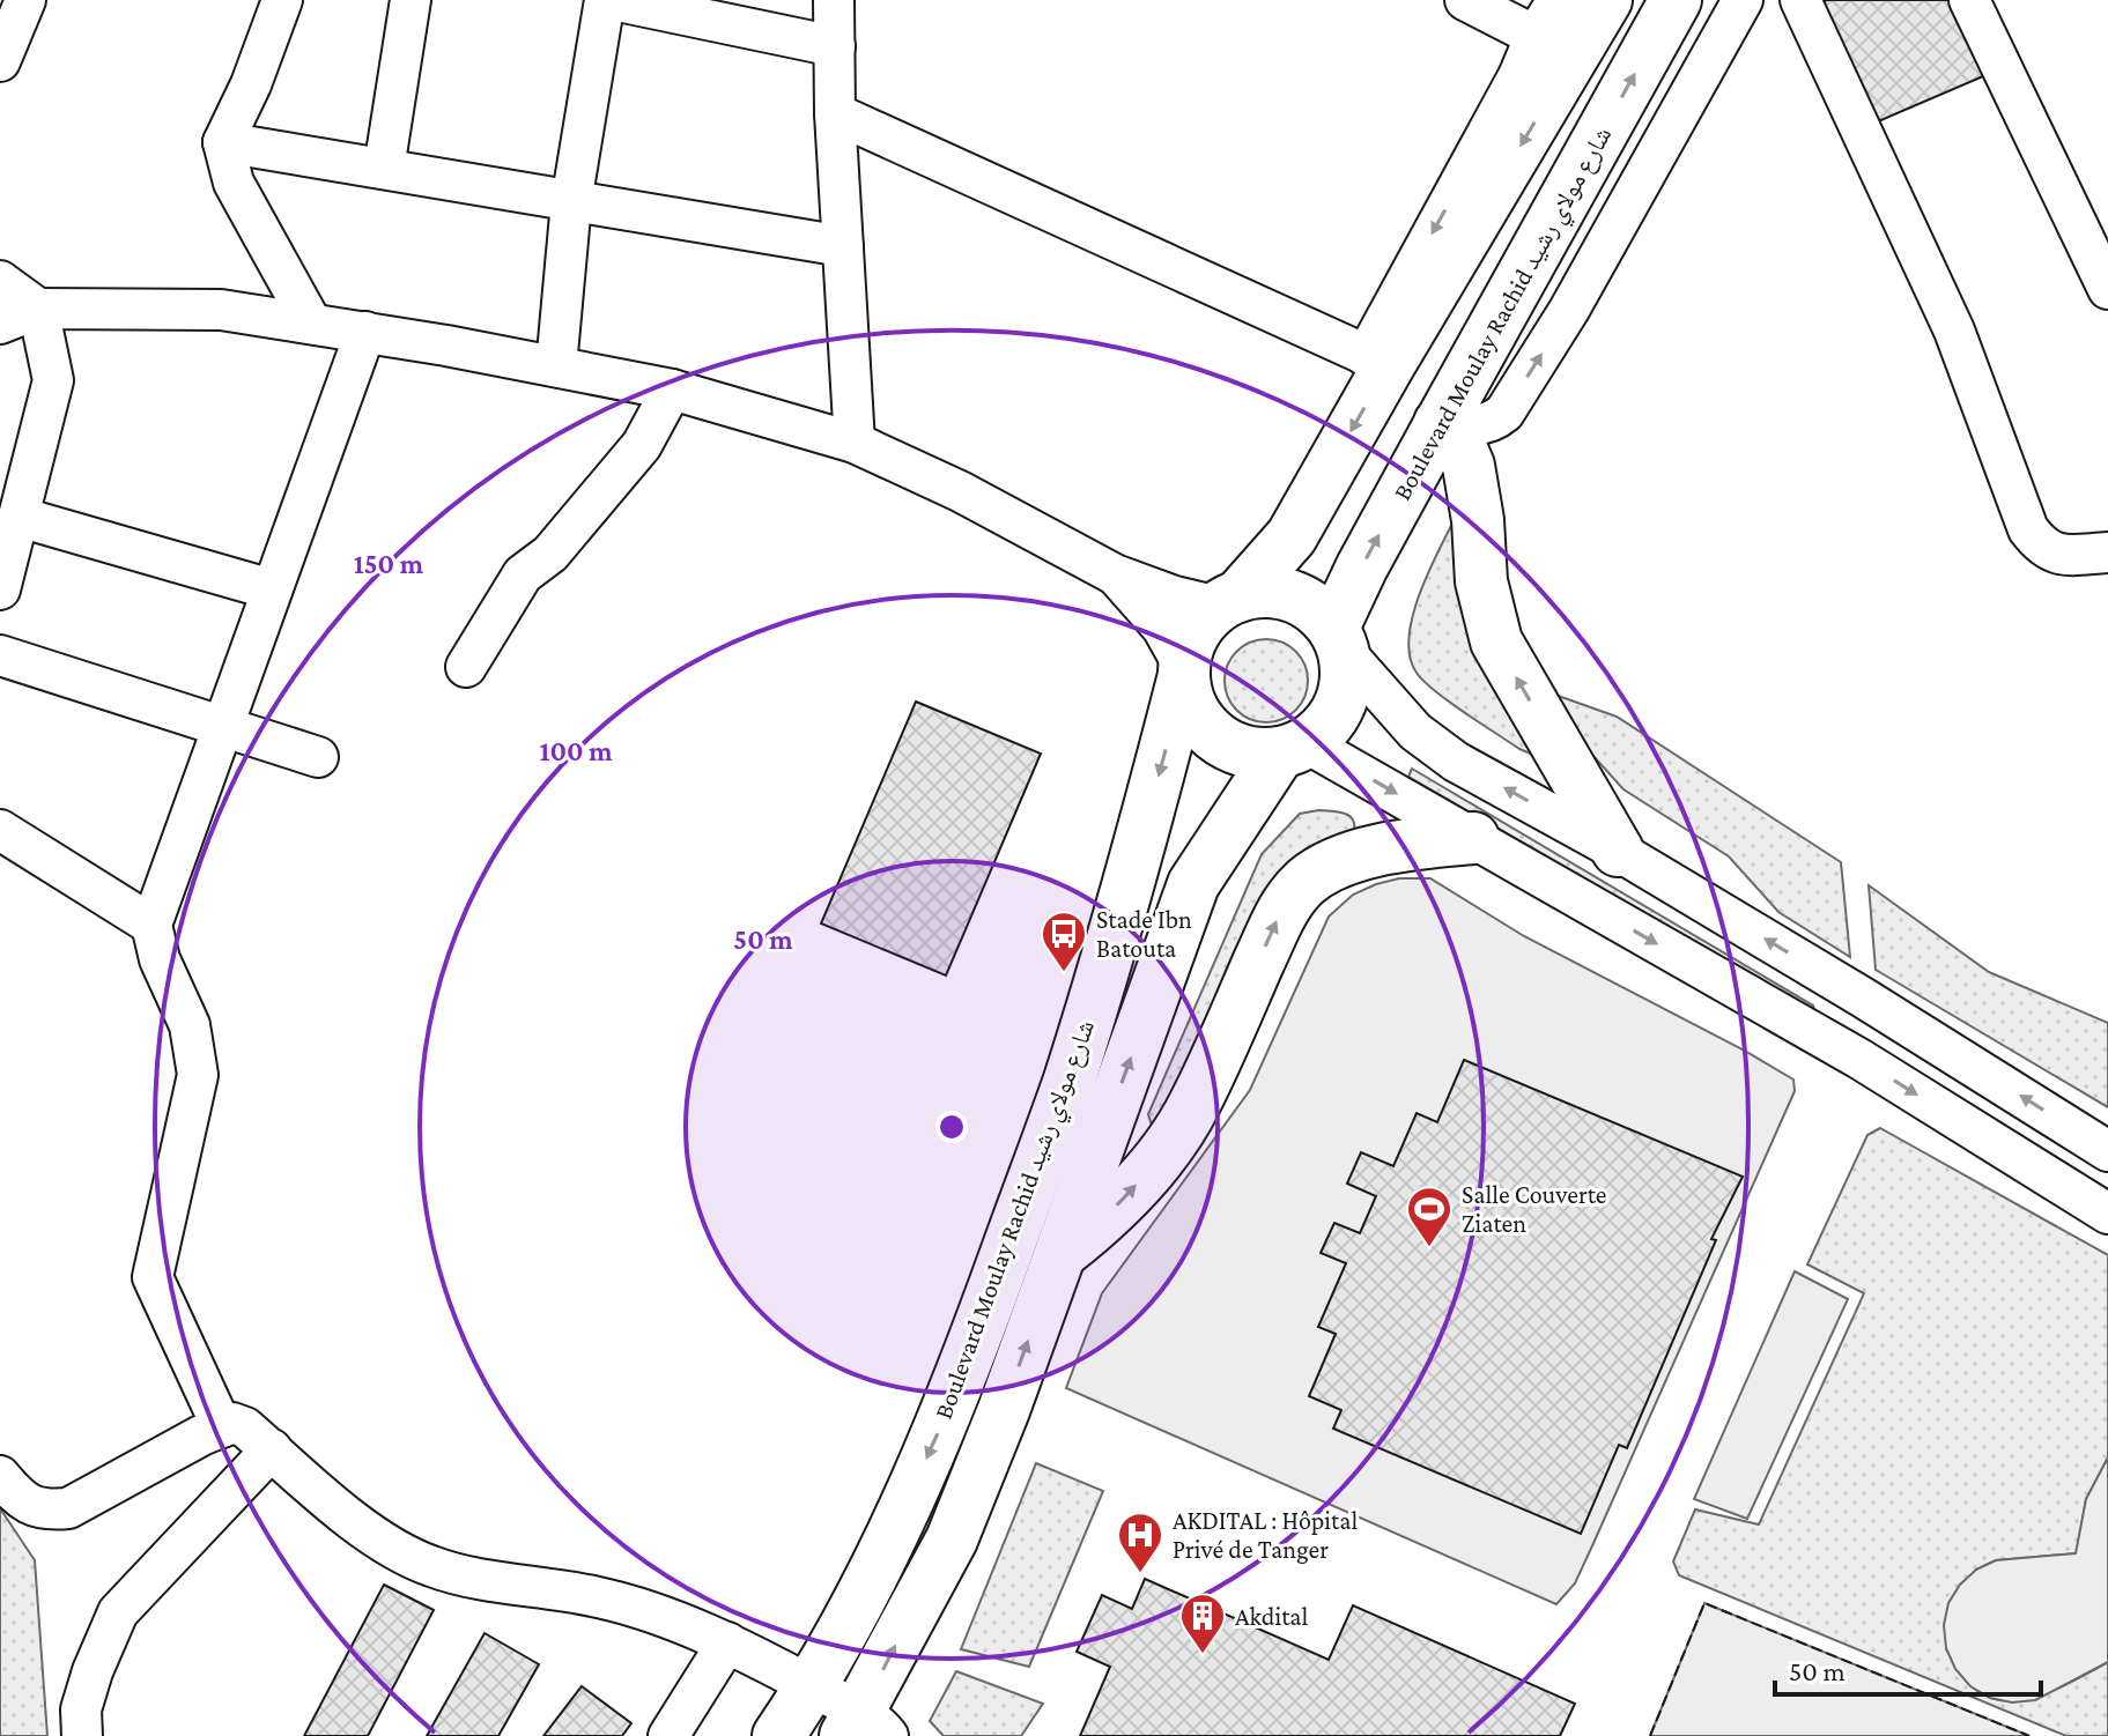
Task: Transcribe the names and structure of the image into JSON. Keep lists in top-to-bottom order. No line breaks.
{"streets":{"main road":["Boulevard Moulay Rachid شارع مولاي رشيد"]},"places":{"bus stop":["Stade Ibn Batouta"],"sports":["Salle Couverte Ziaten"],"hospital":["AKDITAL : Hôpital Privé de Tanger"],"building":["Akdital"]},"scale_bar":"50 m","rings":["150 m","100 m","50 m"]}
